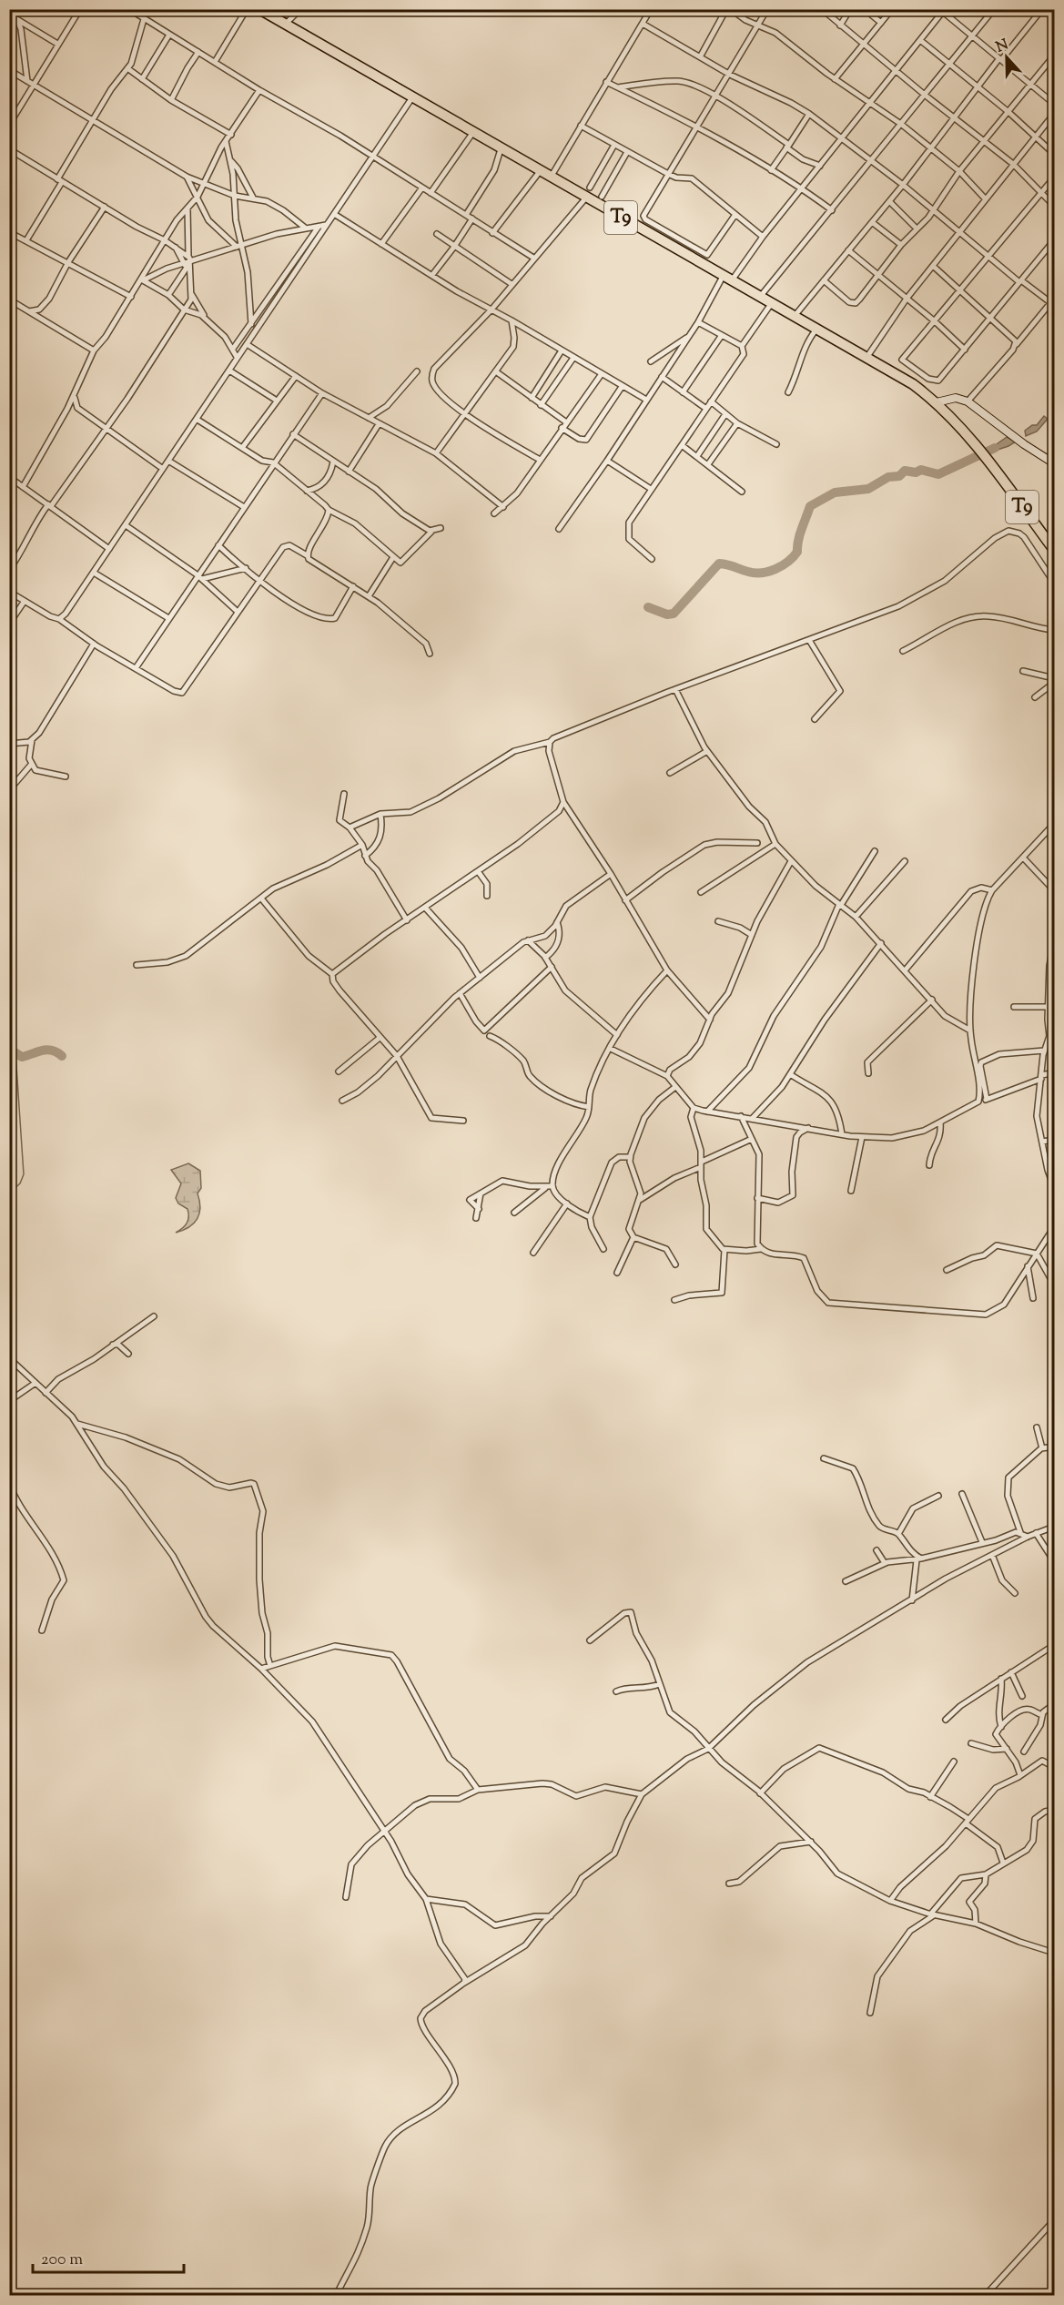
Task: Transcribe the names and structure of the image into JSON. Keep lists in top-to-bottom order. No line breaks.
{"streets":{"highway":["T9"]},"scale_bar":"200 m","north":"top"}
